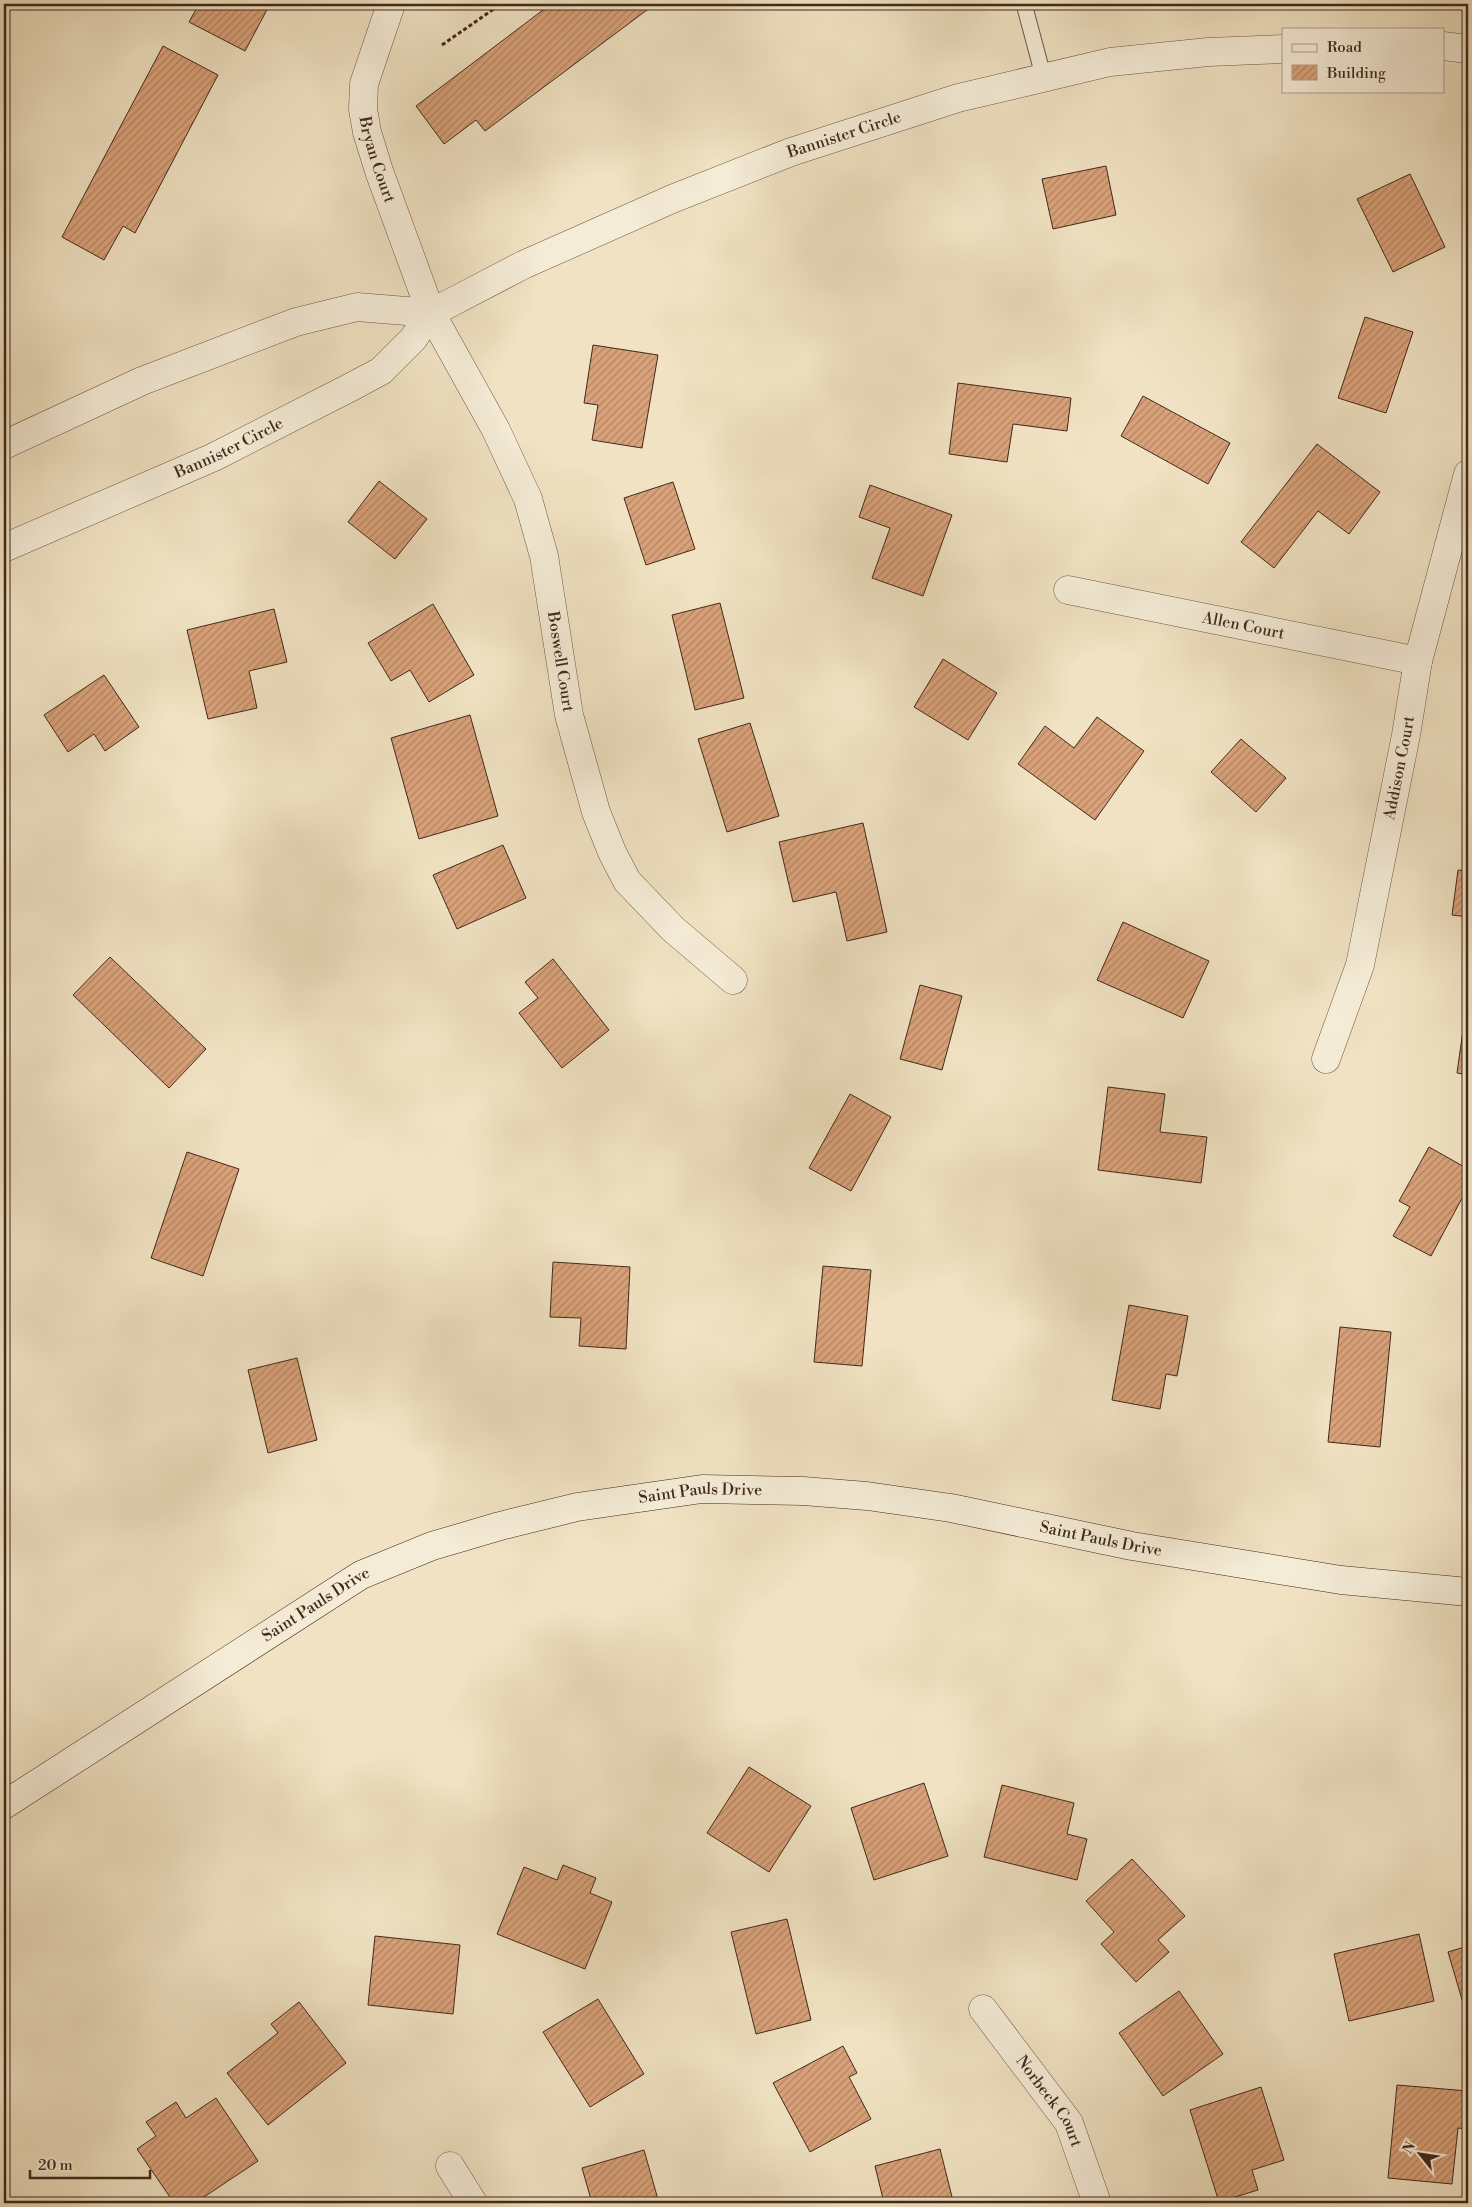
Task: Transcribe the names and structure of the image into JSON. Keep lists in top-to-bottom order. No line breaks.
{"streets":{"street":["Bannister Circle","Bryan Court","Allen Court","Boswell Court","Addison Court","Saint Pauls Drive","Norbeck Court"]},"crossings":[["Bannister Circle","Bryan Court"],["Bannister Circle","Boswell Court"],["Bryan Court","Boswell Court"],["Allen Court","Addison Court"]],"legend":["Road","Building"],"scale_bar":"20 m","north":"top left"}
